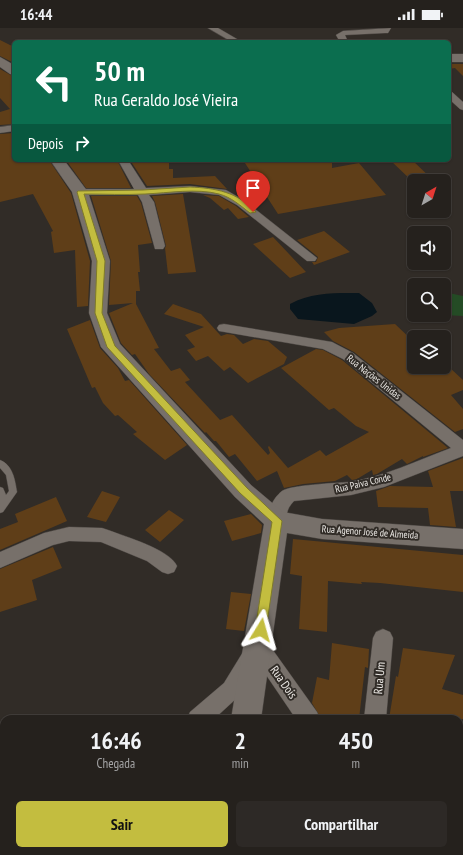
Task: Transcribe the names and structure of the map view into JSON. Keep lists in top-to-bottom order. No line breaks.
{"streets":{"street":["Rua Nações Unidas","Rua Paiva Conde","Rua Agenor José de Almeida","Rua Um","Rua Dois"]},"crossings":[["Rua Nações Unidas","Rua Paiva Conde"],["Rua Paiva Conde","Rua Agenor José de Almeida"]],"north":"top right","page":{"status":"16:44","turn":["50 m","Rua Geraldo José Vieira"],"then":"Depois","eta":["16:46","Chegada","2","min","450","m"],"buttons":["Sair","Compartilhar"]}}
